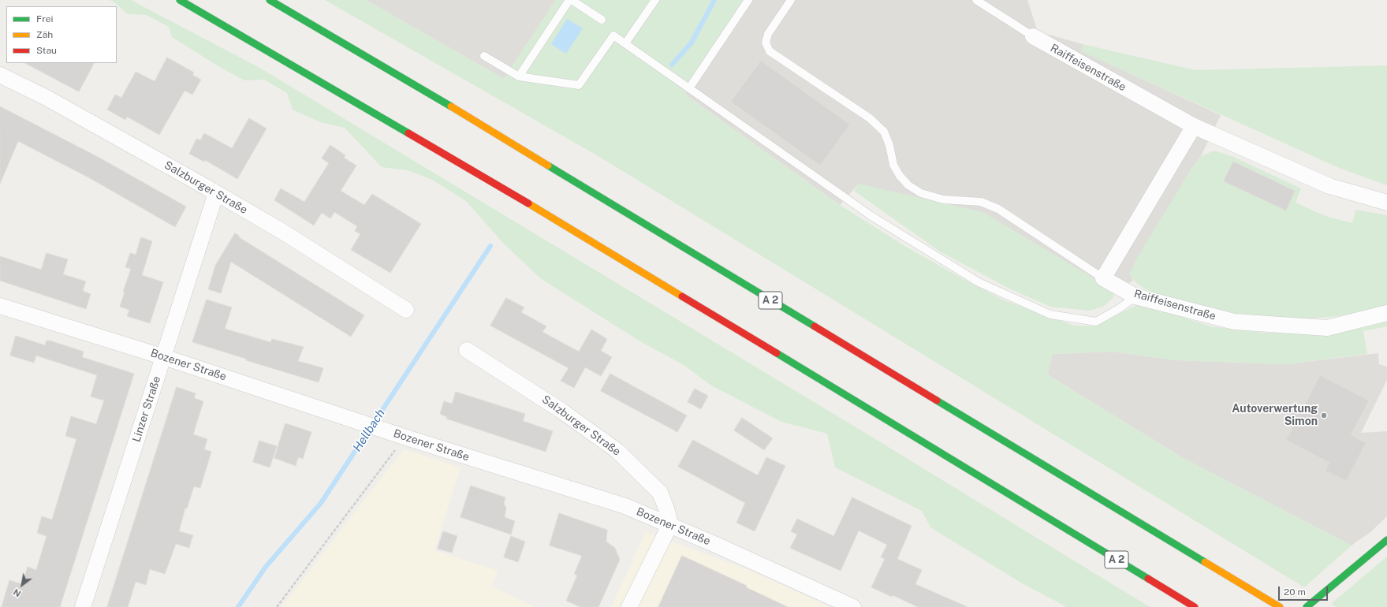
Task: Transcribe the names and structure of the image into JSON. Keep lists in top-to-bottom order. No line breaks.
{"streets":{"main road":["A 2"],"street":["Raiffeisenstraße","Salzburger Straße","Bozener Straße","Linzer Straße"]},"crossings":[["Salzburger Straße","Bozener Straße"],["Salzburger Straße","Linzer Straße"],["Bozener Straße","Linzer Straße"]],"water":["Hellbach"],"places":["Autoverwertung Simon"],"legend":["Frei","Zäh","Stau"],"scale_bar":"20 m","north":"bottom left"}
